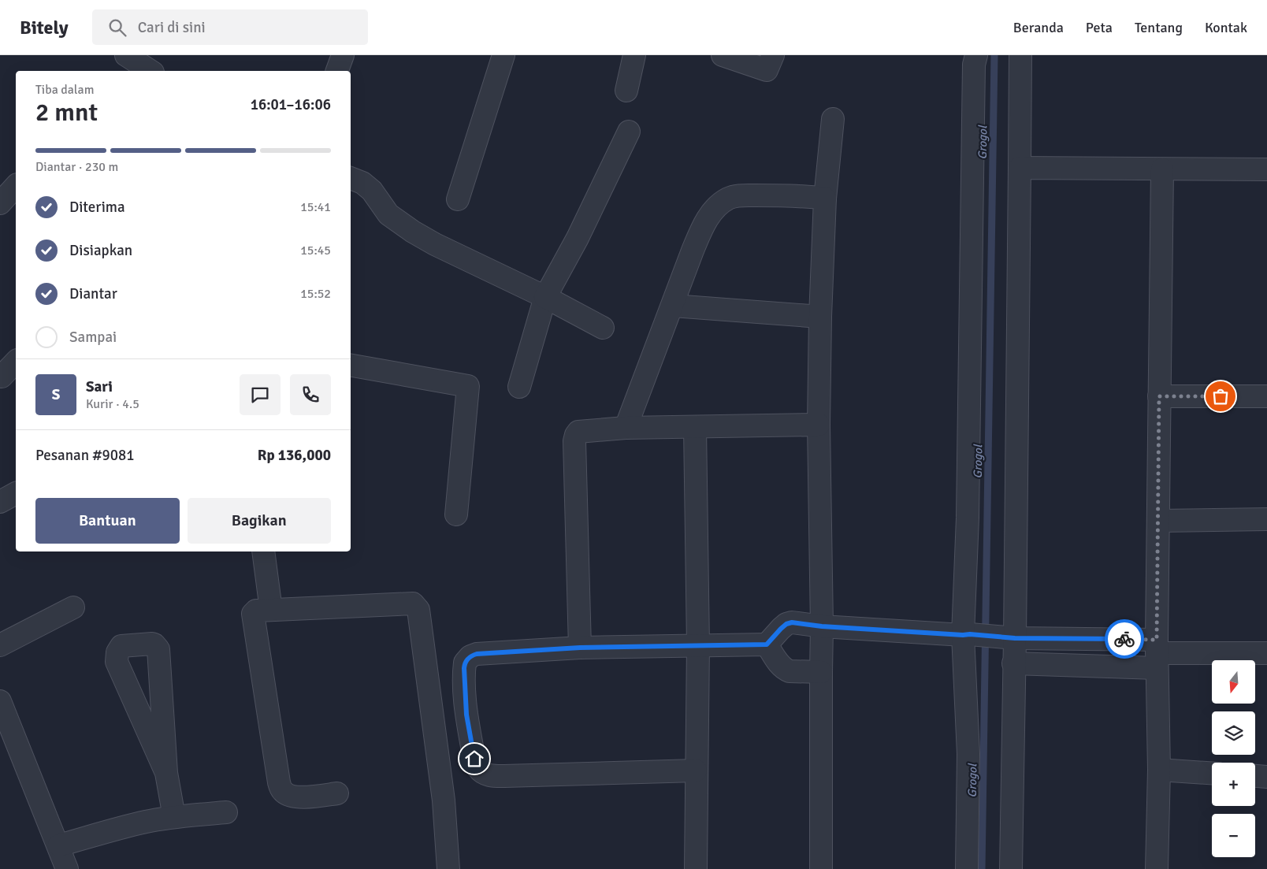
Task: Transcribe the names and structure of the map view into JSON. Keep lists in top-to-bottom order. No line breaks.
{"water":["Grogol"],"north":"bottom","page":{"header":"Bitely","search":"Cari di sini","nav":["Beranda","Peta","Tentang","Kontak"],"heading":["2 mnt","Tiba dalam","16:01–16:06"],"panel":["Sari","Kurir · 4.5","Pesanan #9081","Rp 136,000"],"bar":"Diantar · 230 m","list":[["Diterima","15:41"],["Disiapkan","15:45"],["Diantar","15:52"],"Sampai"],"round":"S","buttons":["Bantuan","Bagikan"],"map_buttons":["+","−"]}}
